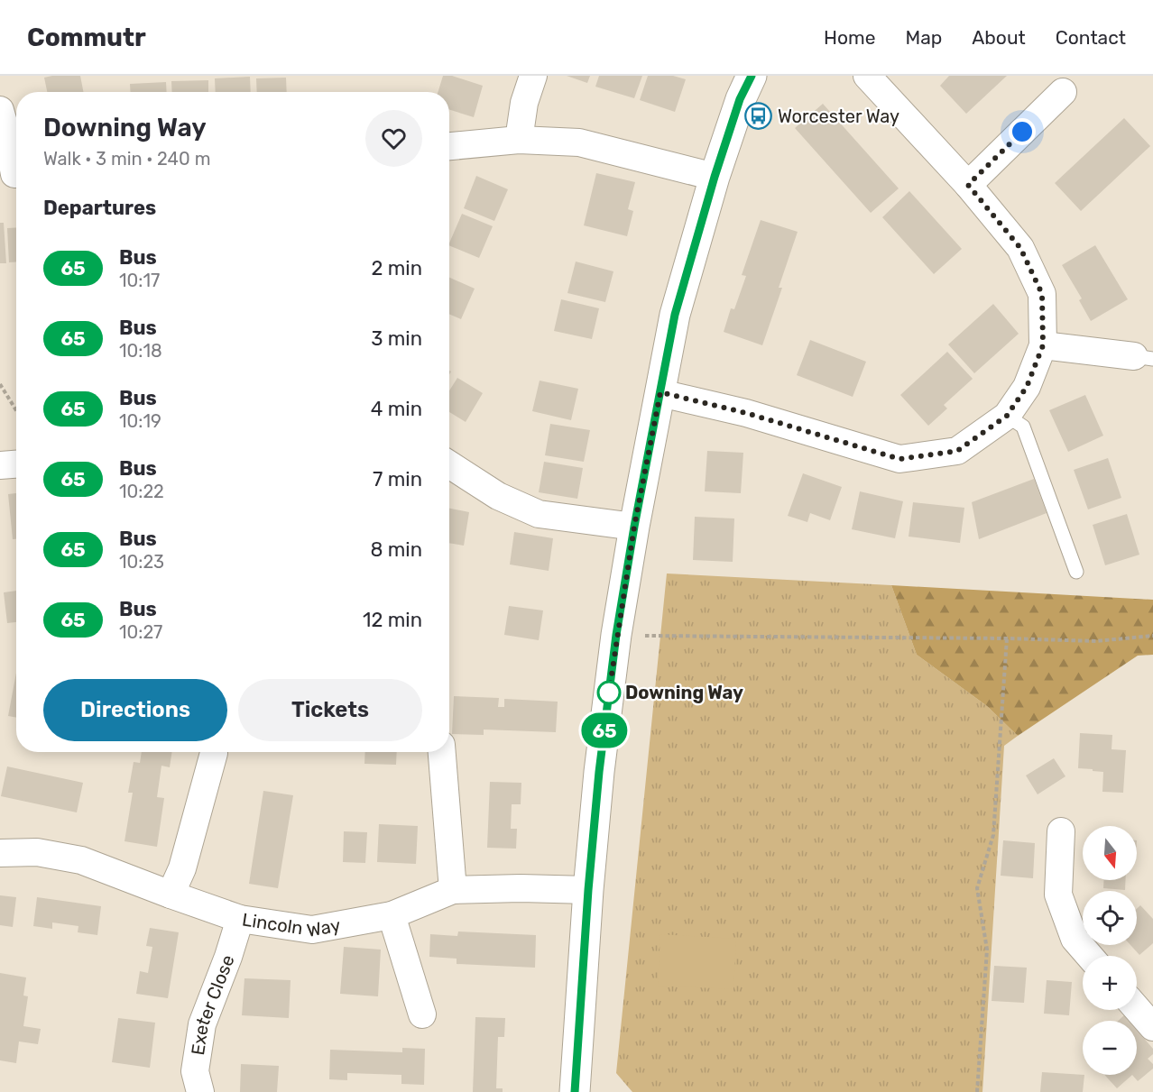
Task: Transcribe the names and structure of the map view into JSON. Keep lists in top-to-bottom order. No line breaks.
{"streets":{"street":["Lincoln Way","Exeter Close"]},"crossings":[["Lincoln Way","Exeter Close"]],"places":{"bus stop":["Worcester Way"],"other":["Downing Way"]},"lines":["bus line 65"],"north":"bottom","page":{"header":"Commutr","nav":["Home","Map","About","Contact"],"on_map":"65","heading":[["Downing Way","Walk · 3 min · 240 m"],"Departures"],"list":[{"mark":"65","name":"Bus","note":"10:17","value":"2 min"},{"mark":"65","name":"Bus","note":"10:18","value":"3 min"},{"mark":"65","name":"Bus","note":"10:19","value":"4 min"},{"mark":"65","name":"Bus","note":"10:22","value":"7 min"},{"mark":"65","name":"Bus","note":"10:23","value":"8 min"},{"mark":"65","name":"Bus","note":"10:27","value":"12 min"}],"buttons":["Directions","Tickets"],"map_buttons":["+","−"]}}
